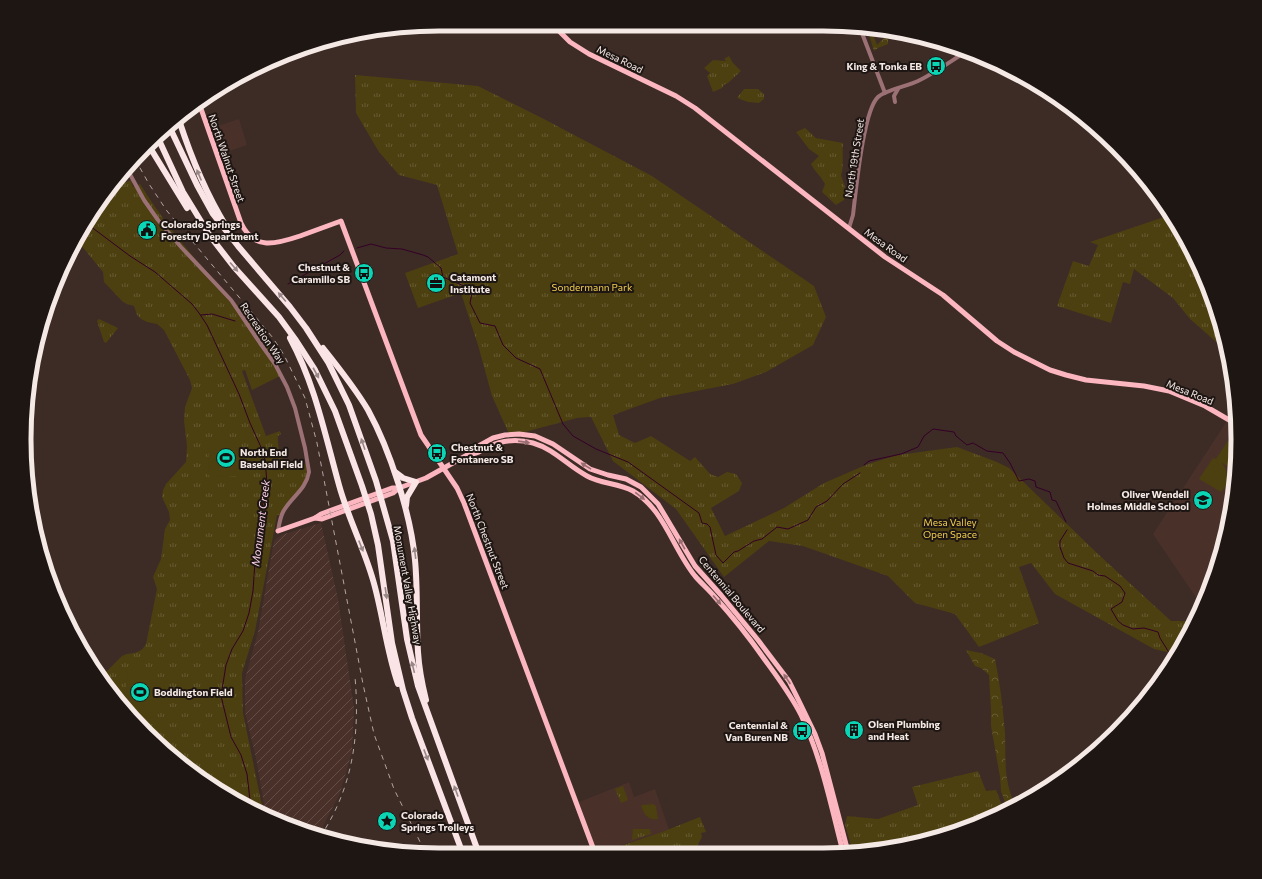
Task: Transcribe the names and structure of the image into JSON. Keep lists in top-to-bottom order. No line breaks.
{"streets":{"highway":["Monument Valley Highway"],"main road":["Mesa Road","North Walnut Street","North Chestnut Street","Centennial Boulevard"],"street":["North 19th Street","Recreation Way"]},"crossings":[["Mesa Road","North 19th Street"],["North Walnut Street","North Chestnut Street"],["Recreation Way","Centennial Boulevard"],["North Chestnut Street","Centennial Boulevard"]],"water":["Monument Creek"],"parks":["Sondermann Park","Mesa Valley Open Space"],"places":{"bus stop":["King & Tonka EB","Chestnut & Caramillo SB","Chestnut & Fontanero SB","Centennial & Van Buren NB"],"public building":["Colorado Springs Forestry Department"],"office":["Catamont Institute"],"sports":["North End Baseball Field","Boddington Field"],"school or university":["Oliver Wendell Holmes Middle School"],"building":["Olsen Plumbing and Heat"],"place":["Colorado Springs Trolleys"]}}
